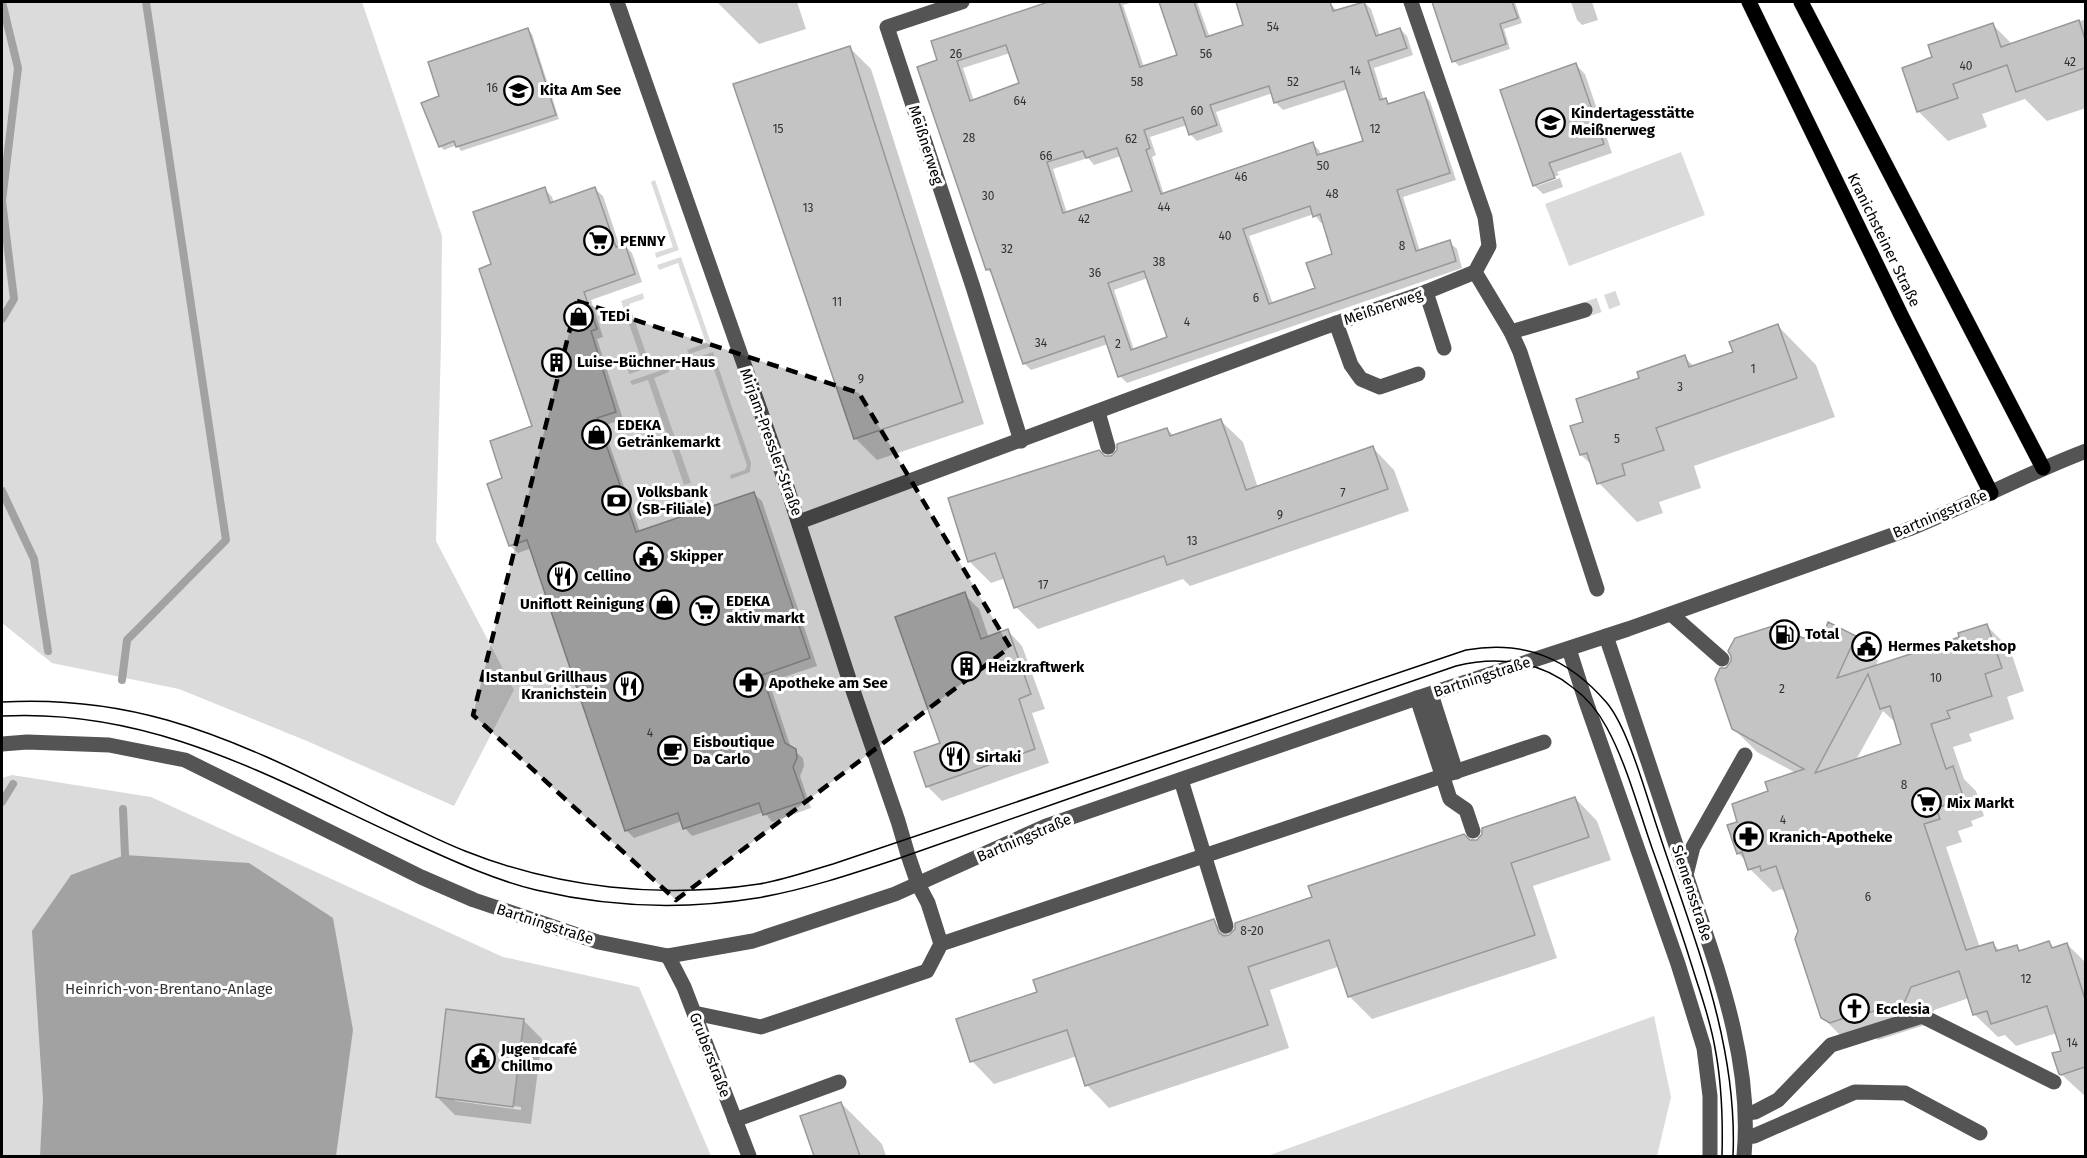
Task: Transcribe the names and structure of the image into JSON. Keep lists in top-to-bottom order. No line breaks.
{"streets":{"main road":["Kranichsteiner Straße"],"street":["Meißnerweg","Mirjam-Pressler-Straße","Bartningstraße","Siemensstraße","Gruberstraße"]},"crossings":[["Meißnerweg","Mirjam-Pressler-Straße"],["Kranichsteiner Straße","Bartningstraße"],["Mirjam-Pressler-Straße","Bartningstraße"],["Bartningstraße","Siemensstraße"],["Bartningstraße","Gruberstraße"]],"parks":["Heinrich-von-Brentano-Anlage"],"places":{"school or university":["Kita Am See","Kindertagesstätte Meißnerweg"],"supermarket":["PENNY","EDEKA aktiv markt","Mix Markt"],"shop":["TEDi","EDEKA Getränkemarkt","Uniflott Reinigung"],"building":["Luise-Büchner-Haus","Heizkraftwerk"],"bank":["Volksbank (SB-Filiale)"],"public building":["Skipper","Hermes Paketshop","Jugendcafé Chillmo"],"restaurant":["Cellino","Istanbul Grillhaus Kranichstein","Sirtaki"],"fuel station":["Total"],"pharmacy":["Apotheke am See","Kranich-Apotheke"],"cafe":["Eisboutique Da Carlo"],"church":["Ecclesia"]},"house_numbers":["54","26","56","42","40","14","58","52","16","64","60","15","12","28","62","66","50","46","48","30","44","13","42","40","8","32","38","36","6","11","4","34","2","1","9","3","5","7","9","13","17","10","2","4","8","4","6","8-20","12","14"]}
